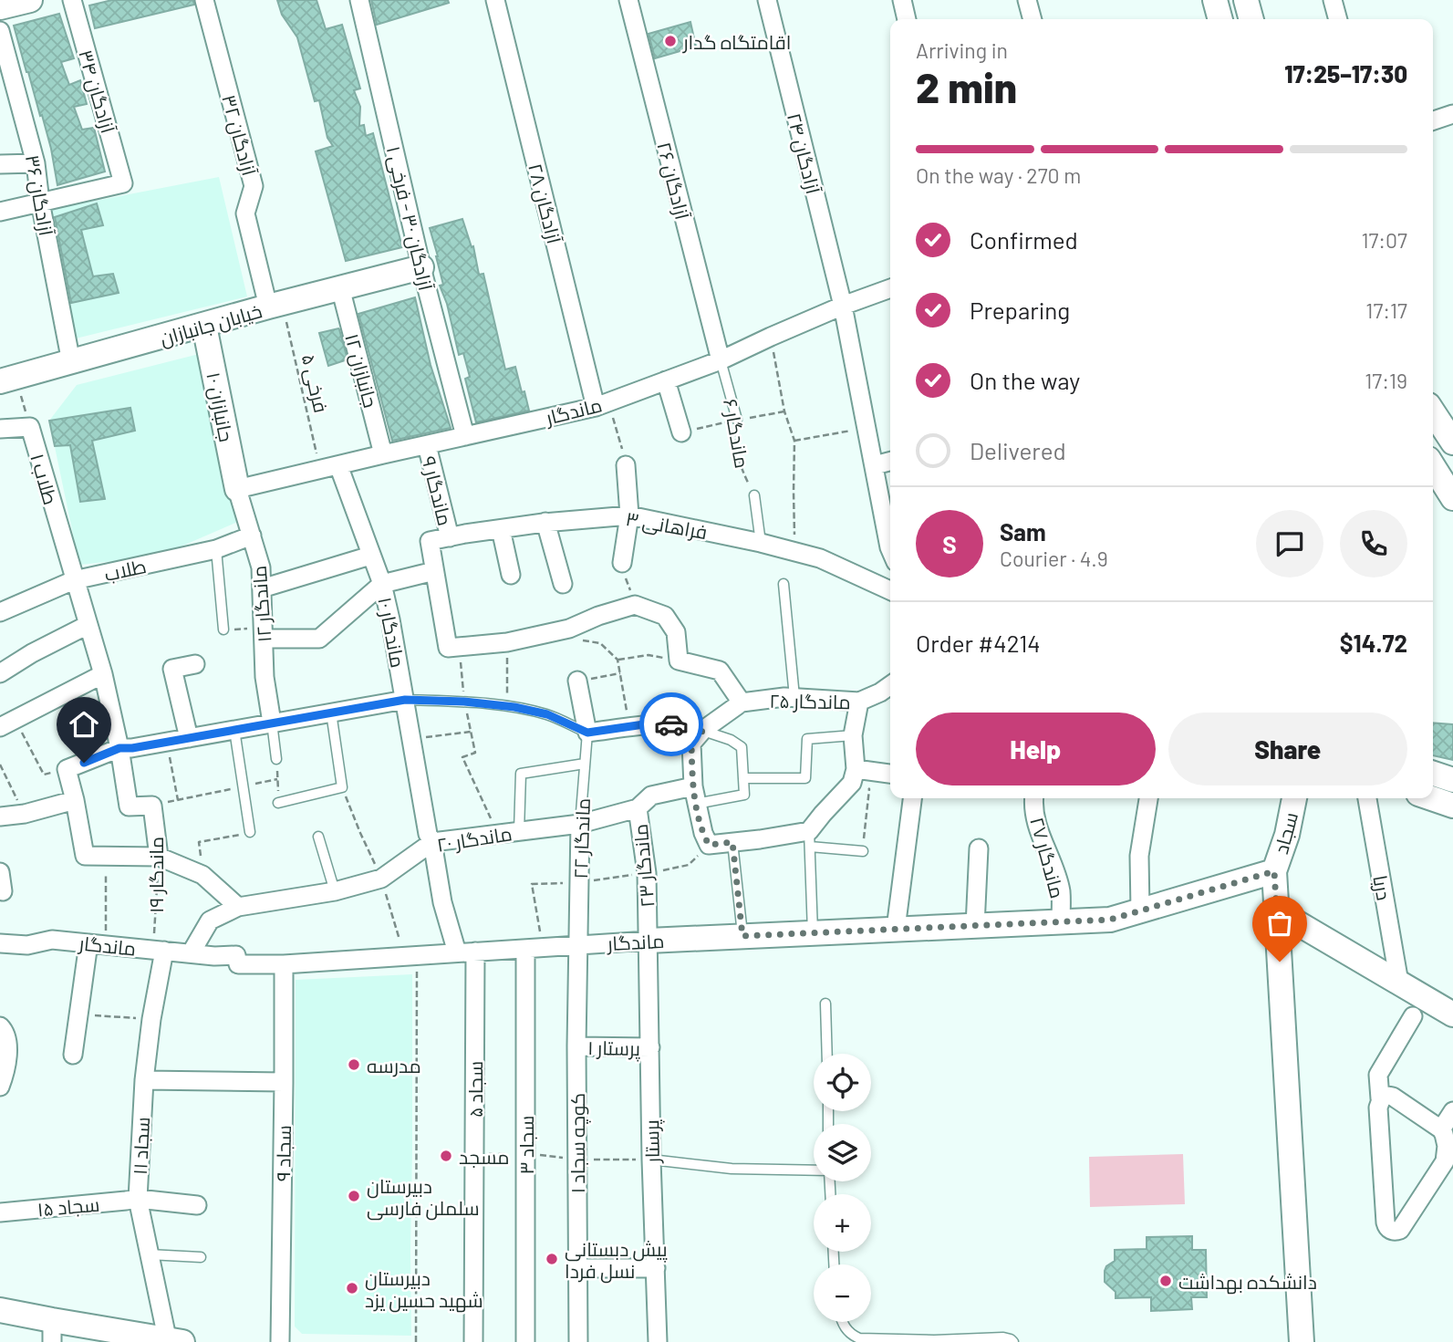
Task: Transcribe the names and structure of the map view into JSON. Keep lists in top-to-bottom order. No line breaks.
{"streets":{"street":["آزادگان ۳۴","آزادگان ۳۲","آزادگان ۲۴","آزادگان ۲۶","آزادگان ۳۶","آزادگان ۲۸","آزادگان ۳۰ - فرخی ۱","خیابان جانبازان","جانبازان ۱۲","جانبازان ۱۰","ماندگار","طلاب ۱","ماندگار ۹","فراهانی ۳","طلاب","ماندگار ۱۲","ماندگار ۱۰","ماندگار ۲۵","سجاد","ماندگار ۲۰","ماندگار ۲۲","ماندگار ۲۷","ماندگار ۲۳","ماندگار ۱۹","دریا","پرستار ۱","سجاد ۵","پرستار","کوچه سجاد ۱","سجاد ۳","سجاد ۱۱","سجاد ۹","سجاد ۱۵"],"lane":["ماندگار ۶"],"path":["فرخی ۵"]},"crossings":[["آزادگان ۳۴","آزادگان ۳۶"],["آزادگان ۳۲","خیابان جانبازان"],["آزادگان ۳۲","فرخی ۵"],["آزادگان ۲۴","ماندگار"],["آزادگان ۲۶","ماندگار"],["آزادگان ۲۶","ماندگار ۶"],["آزادگان ۳۶","خیابان جانبازان"],["آزادگان ۲۸","ماندگار"],["آزادگان ۳۰ - فرخی ۱","خیابان جانبازان"],["آزادگان ۳۰ - فرخی ۱","ماندگار"],["خیابان جانبازان","جانبازان ۱۲"],["خیابان جانبازان","فرخی ۵"],["خیابان جانبازان","جانبازان ۱۰"],["خیابان جانبازان","طلاب ۱"],["جانبازان ۱۲","ماندگار"],["فرخی ۵","ماندگار"],["جانبازان ۱۰","ماندگار"],["جانبازان ۱۰","ماندگار ۱۲"],["ماندگار","ماندگار ۶"],["ماندگار","ماندگار ۹"],["ماندگار","ماندگار ۱۲"],["ماندگار","ماندگار ۱۰"],["ماندگار","سجاد"],["ماندگار","ماندگار ۲۰"],["ماندگار","ماندگار ۲۲"],["ماندگار","ماندگار ۲۷"],["ماندگار","ماندگار ۲۳"],["ماندگار","ماندگار ۱۹"],["ماندگار","سجاد ۵"],["ماندگار","پرستار"],["ماندگار","کوچه سجاد ۱"],["ماندگار","سجاد ۳"],["ماندگار","سجاد ۱۱"],["ماندگار","سجاد ۹"],["طلاب ۱","طلاب"],["ماندگار ۹","فراهانی ۳"],["طلاب","ماندگار ۱۲"],["ماندگار ۱۰","ماندگار ۲۰"],["ماندگار ۲۰","ماندگار ۲۲"],["ماندگار ۲۰","ماندگار ۲۳"],["ماندگار ۲۲","کوچه سجاد ۱"],["ماندگار ۲۳","پرستار"],["ماندگار ۱۹","سجاد ۱۱"],["پرستار ۱","پرستار"],["پرستار ۱","کوچه سجاد ۱"],["سجاد ۱۱","سجاد ۱۵"]],"places":["اقامتگاه گدار","مدرسه","مسجد","دبیرستان سلملن فارسی","پیش دبستانی نسل فردا","دانشکده بهداشت","دبیرستان شهید حسین یزد"],"page":{"heading":["2 min","Arriving in","17:25–17:30"],"panel":["Sam","Courier · 4.9","Order #4214","$14.72"],"bar":"On the way · 270 m","list":[["Confirmed","17:07"],["Preparing","17:17"],["On the way","17:19"],"Delivered"],"round":"S","buttons":["Help","Share"],"map_buttons":["+","−"]}}
